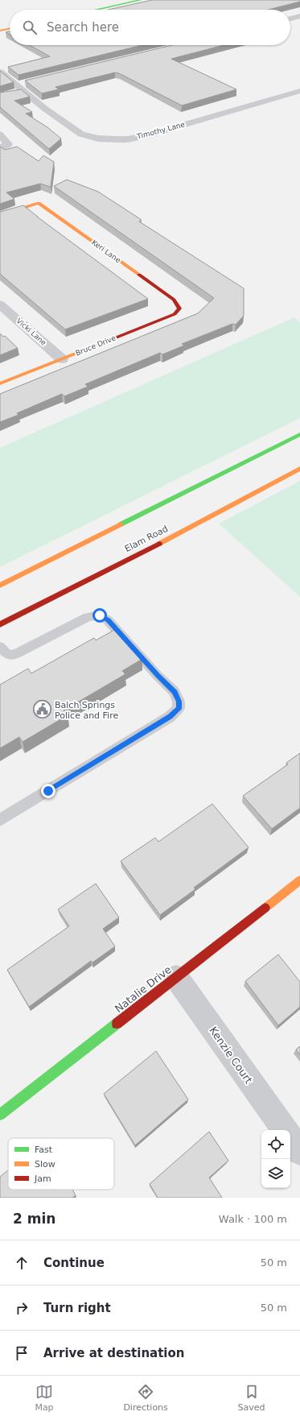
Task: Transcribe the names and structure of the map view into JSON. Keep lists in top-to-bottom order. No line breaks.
{"streets":{"street":["Timothy Lane","Keri Lane","Vicki Lane","Bruce Drive","Elam Road","Natalie Drive","Kenzie Court"]},"crossings":[["Keri Lane","Bruce Drive"],["Vicki Lane","Bruce Drive"],["Natalie Drive","Kenzie Court"]],"places":{"public building":["Balch Springs Police and Fire"]},"legend":["Fast","Slow","Jam"],"page":{"search":"Search here","heading":["2 min","Walk · 100 m"],"list":[["Continue","50 m"],["Turn right","50 m"],"Arrive at destination"],"nav":["Map","Directions","Saved"]}}
